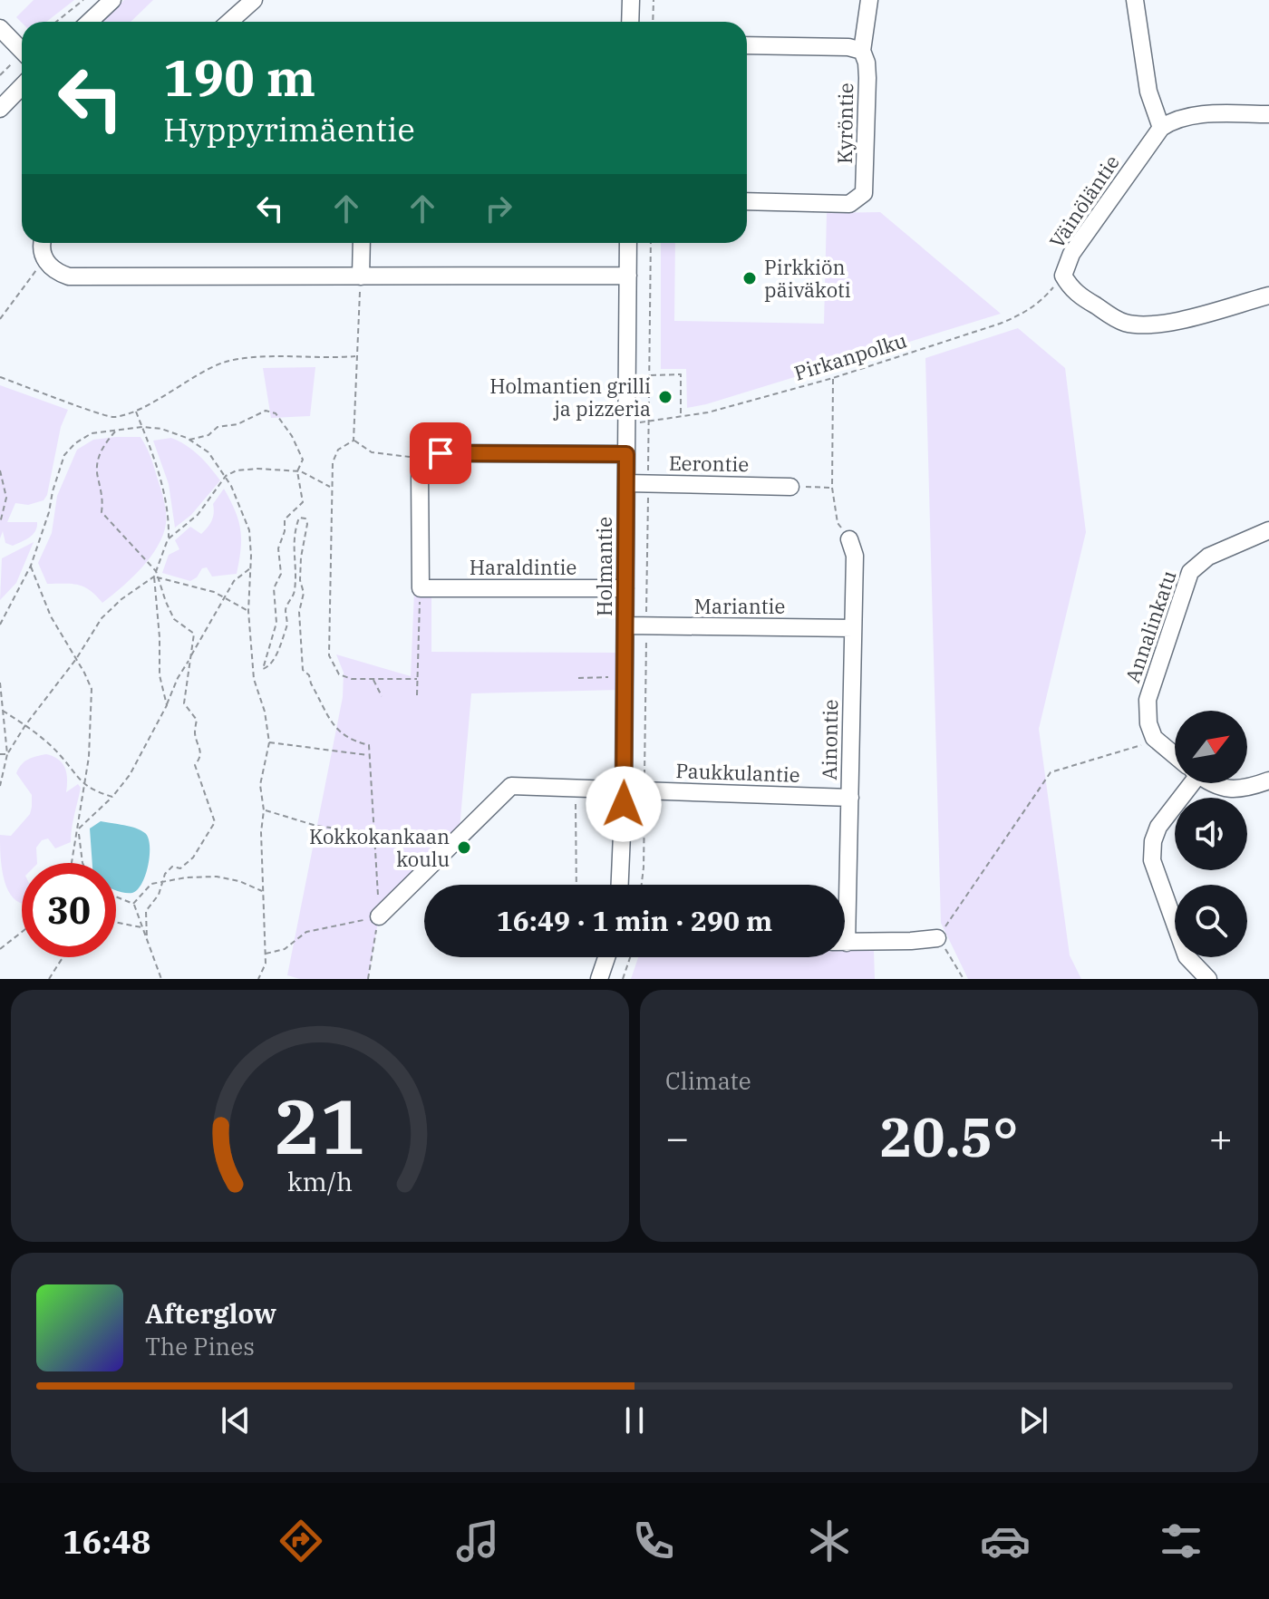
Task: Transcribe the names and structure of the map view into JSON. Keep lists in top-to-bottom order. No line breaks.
{"streets":{"street":["Kyröntie","Väinöläntie","Eerontie","Haraldintie","Holmantie","Mariantie","Annalinkatu","Ainontie","Paukkulantie"],"path":["Pirkanpolku"]},"crossings":[["Väinöläntie","Pirkanpolku"],["Pirkanpolku","Holmantie"],["Eerontie","Holmantie"],["Haraldintie","Holmantie"],["Holmantie","Mariantie"],["Holmantie","Paukkulantie"],["Mariantie","Ainontie"],["Ainontie","Paukkulantie"]],"places":["Pirkkiön päiväkoti","Holmantien grilli ja pizzeria","Kokkokankaan koulu"],"north":"top right","page":{"turn":["190 m","Hyppyrimäentie"],"limit":"30","trip":"16:49 · 1 min · 290 m","tile":"Climate","heat":["−","20.5°","+"],"song":["Afterglow","The Pines"],"tabs":"16:48","gauge":["21","km/h"]}}
